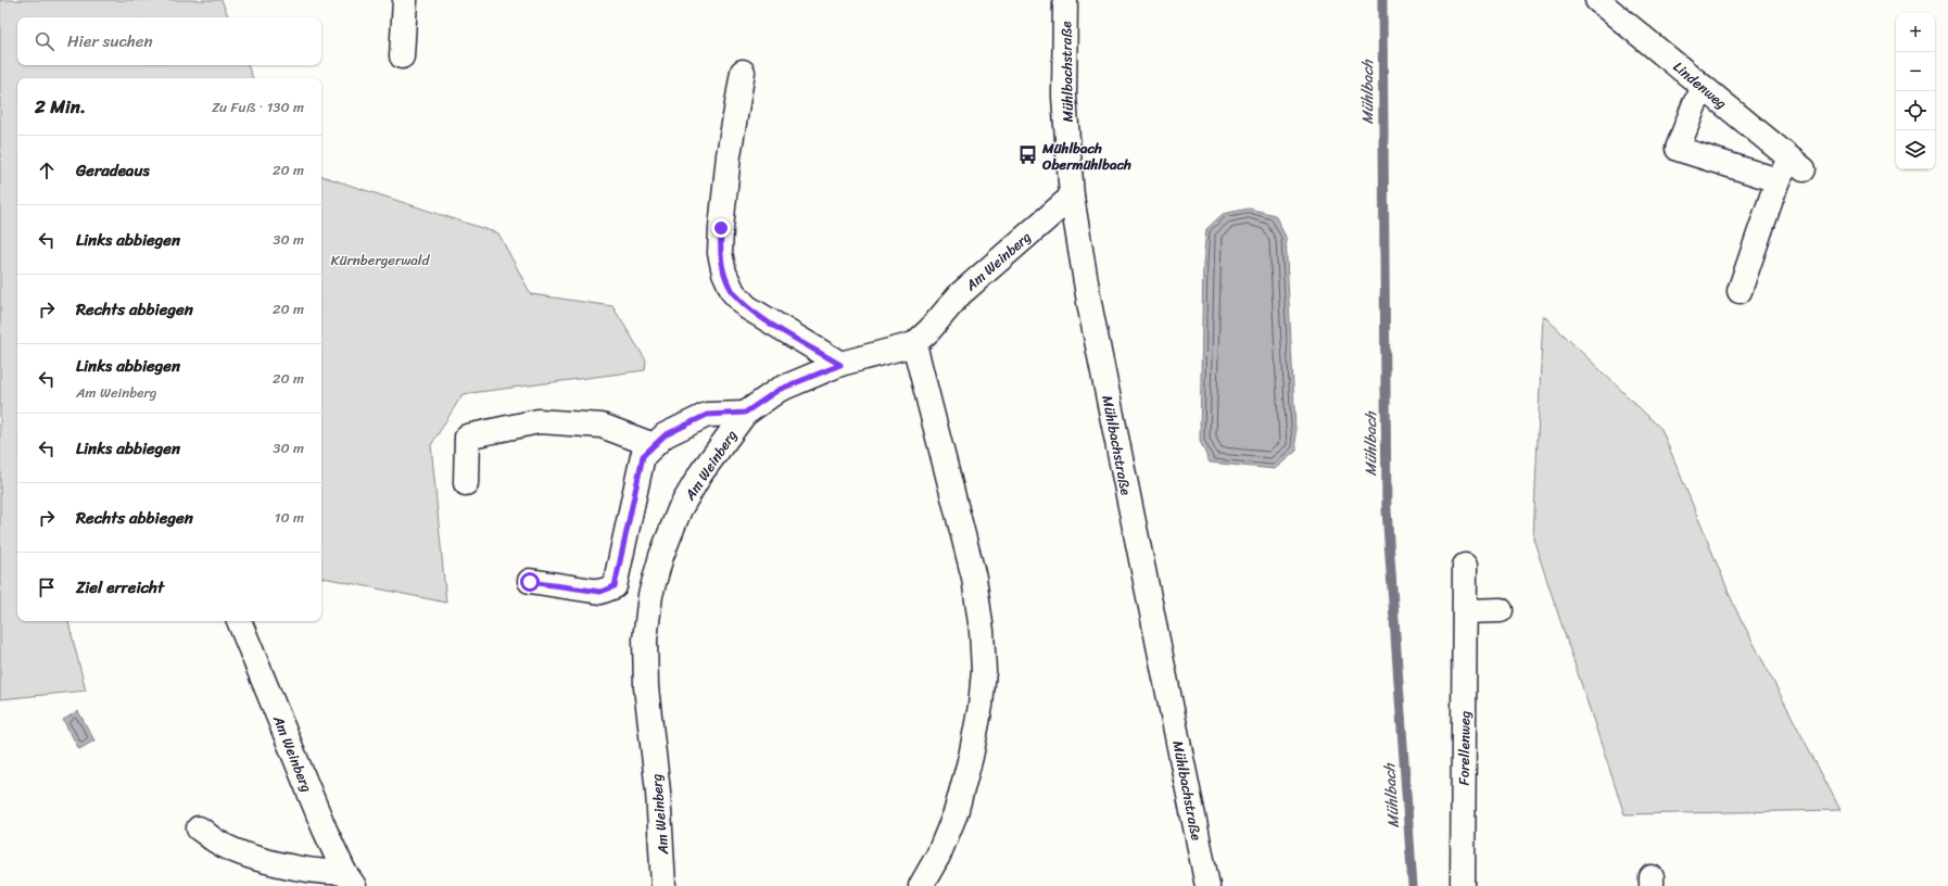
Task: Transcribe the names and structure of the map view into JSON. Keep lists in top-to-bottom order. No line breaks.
{"streets":{"street":["Mühlbachstraße","Lindenweg","Am Weinberg","Forellenweg"]},"crossings":[["Mühlbachstraße","Am Weinberg"]],"water":["Mühlbach"],"parks":["Kürnbergerwald"],"places":{"bus stop":["Mühlbach Obermühlbach"]},"page":{"map_buttons":["+","−"],"search":"Hier suchen","heading":["2 Min.","Zu Fuß · 130 m"],"list":[["Geradeaus","20 m"],["Links abbiegen","30 m"],["Rechts abbiegen","20 m"],["Links abbiegen","Am Weinberg","20 m"],["Links abbiegen","30 m"],["Rechts abbiegen","10 m"],"Ziel erreicht"]}}
